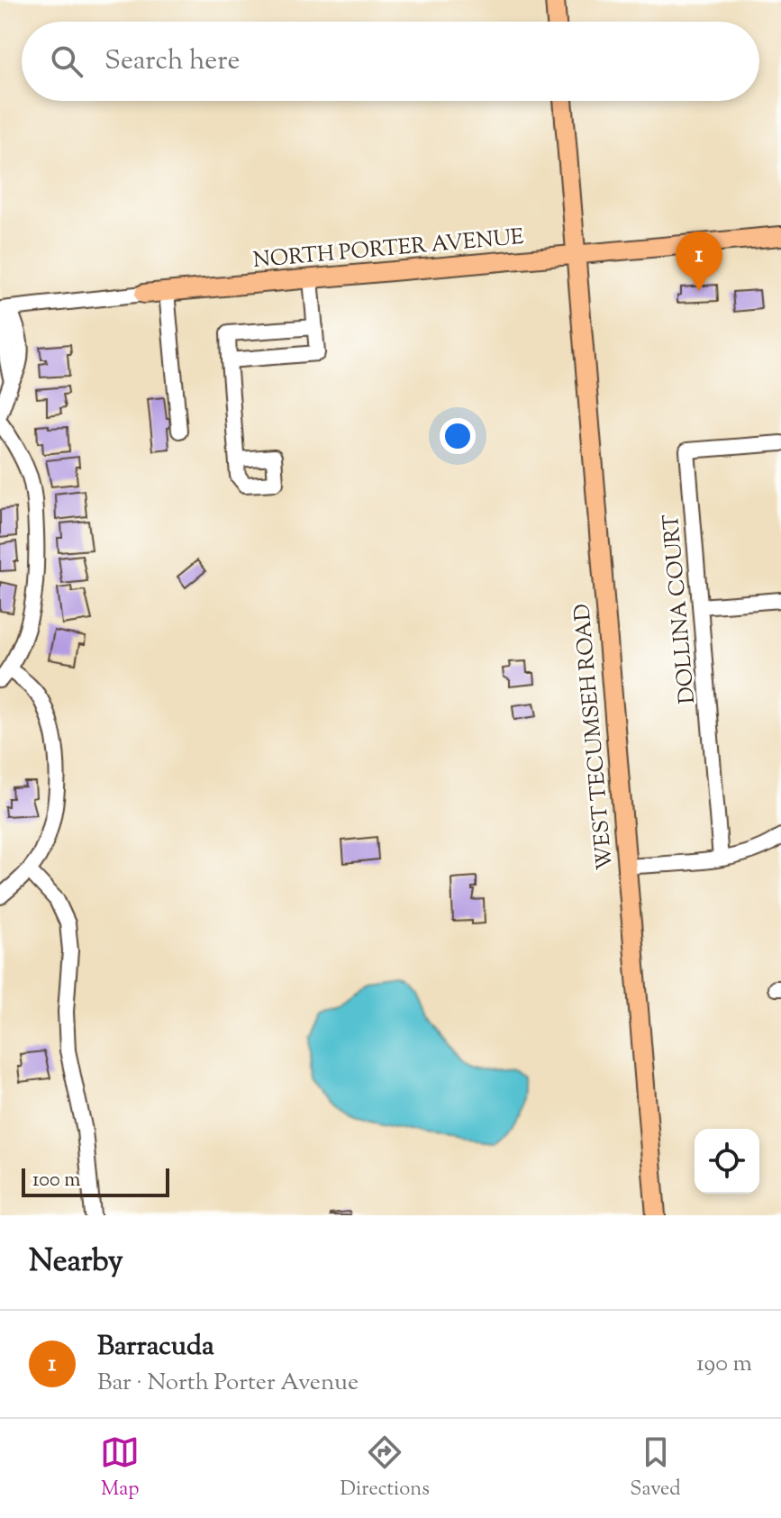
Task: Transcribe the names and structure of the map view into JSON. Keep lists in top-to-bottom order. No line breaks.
{"streets":{"main road":["NORTH PORTER AVENUE","WEST TECUMSEH ROAD"],"street":["DOLLINA COURT"]},"crossings":[["NORTH PORTER AVENUE","WEST TECUMSEH ROAD"]],"scale_bar":"100 m","page":{"search":"Search here","pins":"1","scale":"100 m","heading":"Nearby","list":[{"mark":"1","name":"Barracuda","note":"Bar · North Porter Avenue","value":"190 m"}],"nav":["Map","Directions","Saved"]}}
